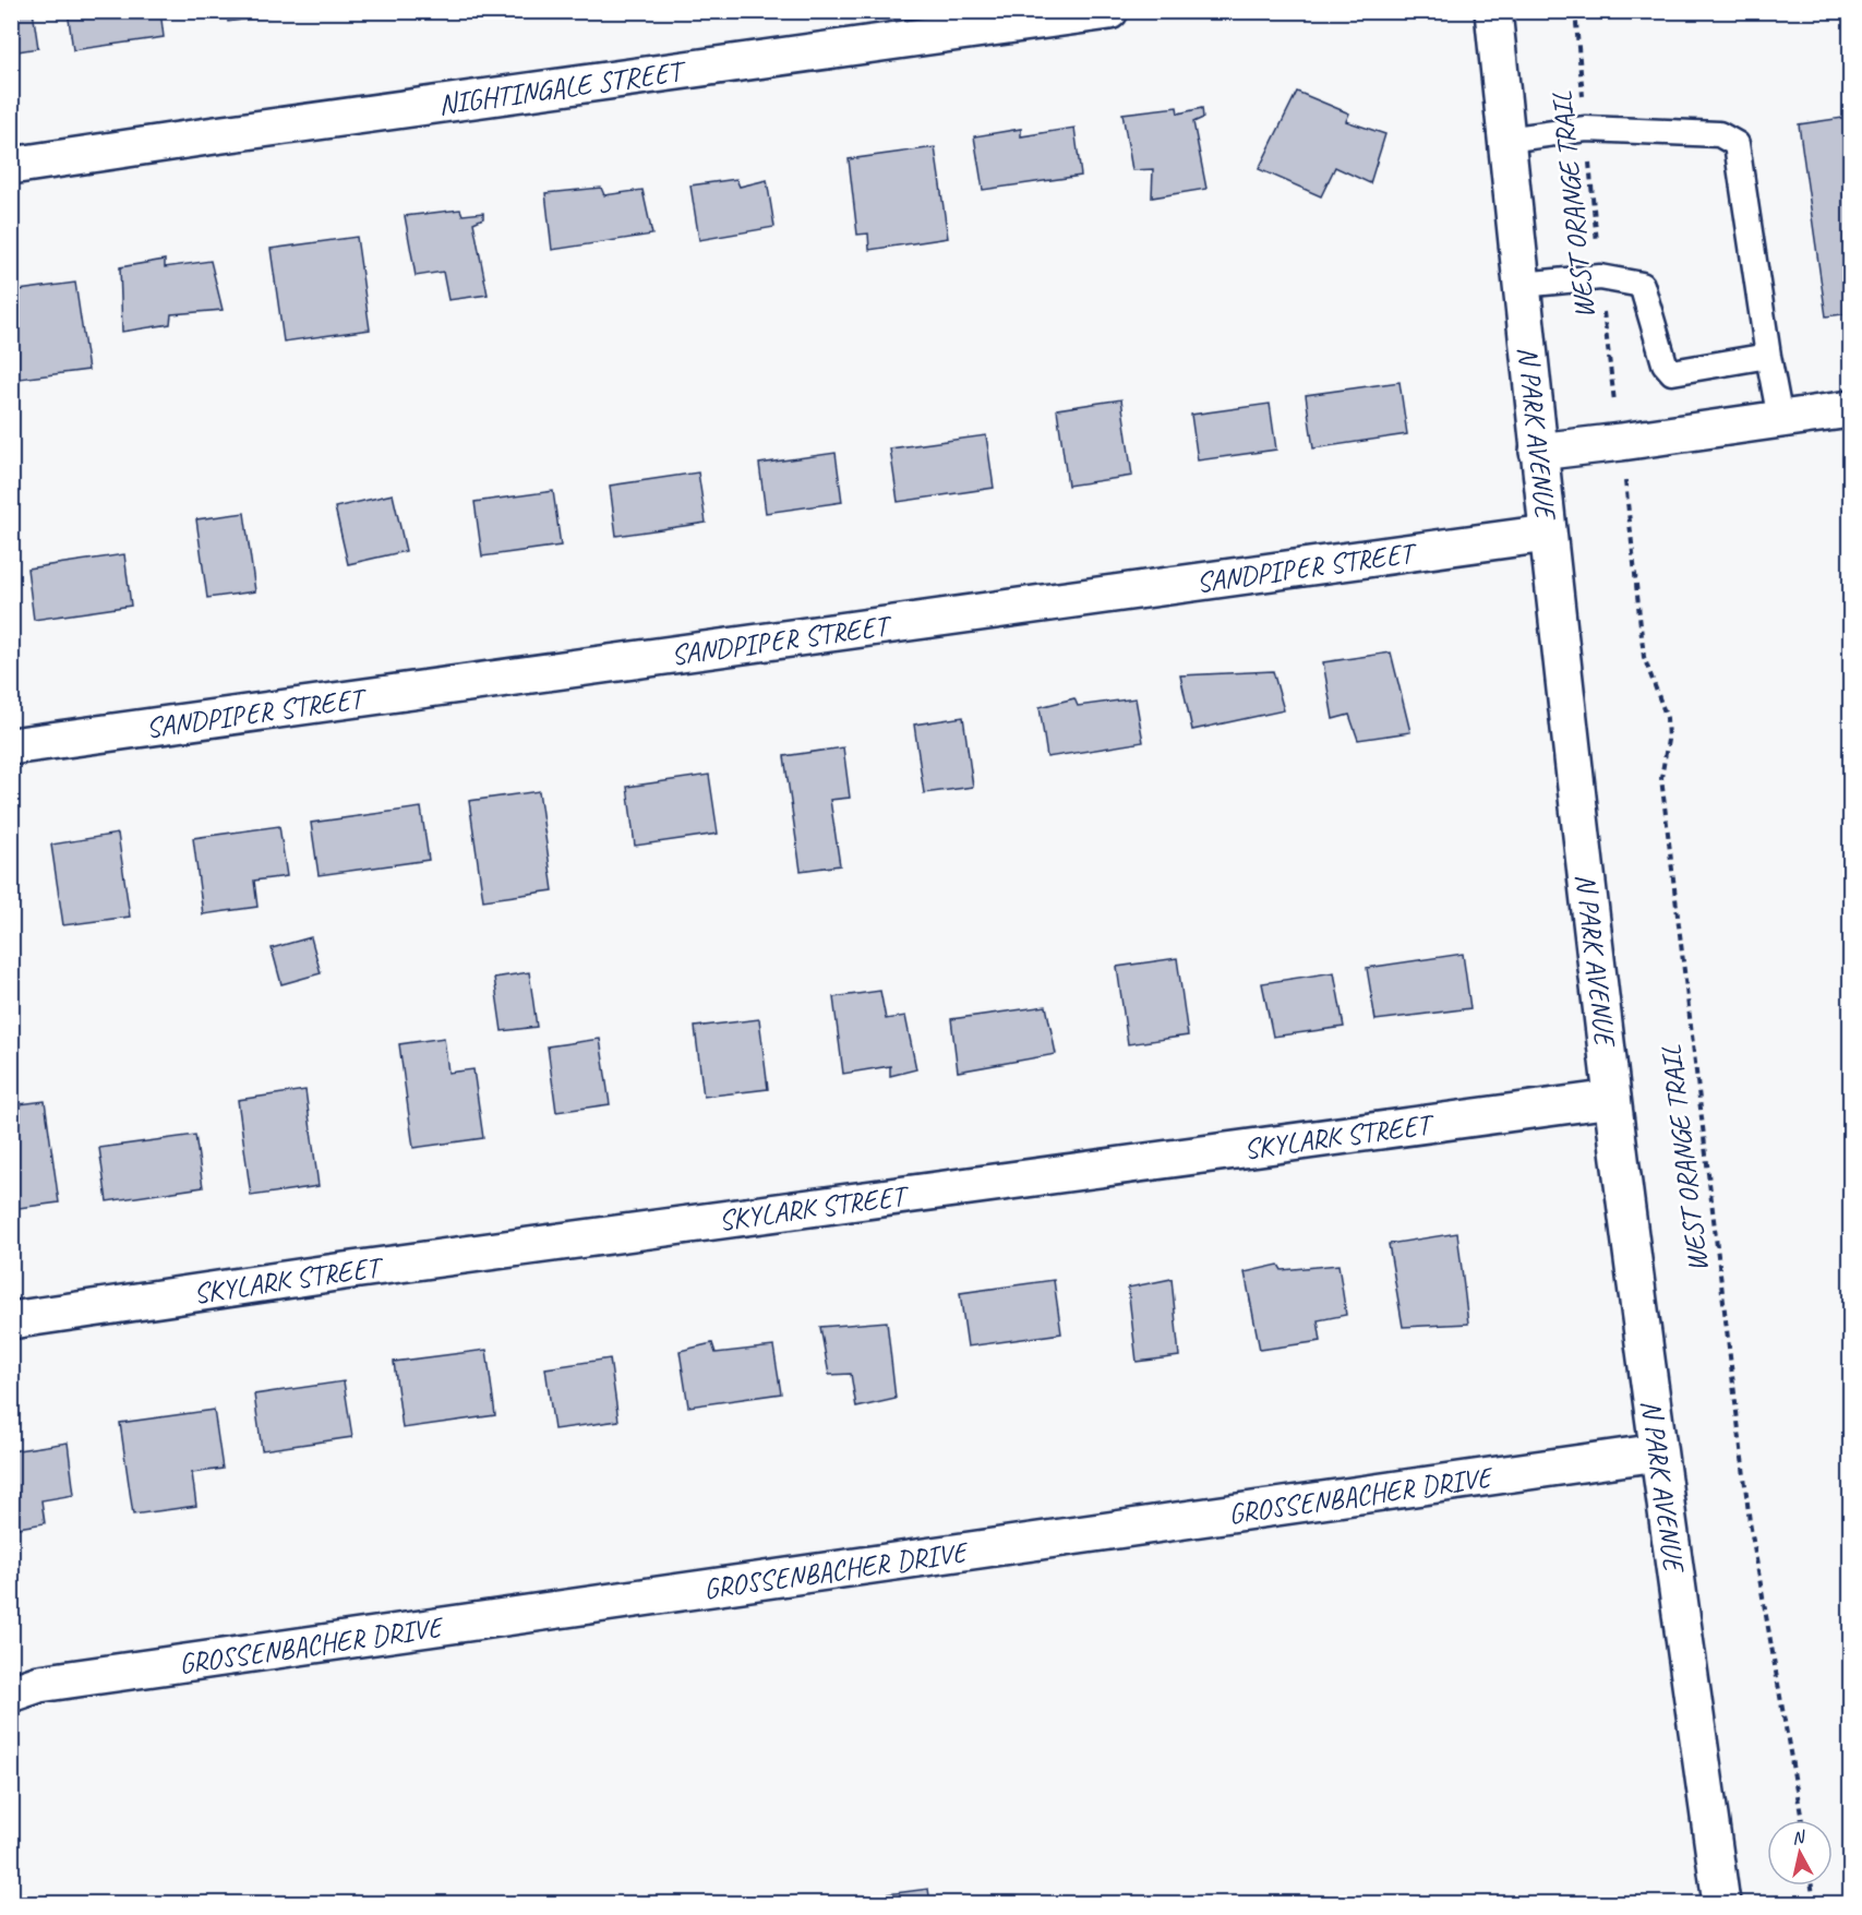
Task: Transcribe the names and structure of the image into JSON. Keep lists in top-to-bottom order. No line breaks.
{"streets":{"street":["NIGHTINGALE STREET","N PARK AVENUE","SANDPIPER STREET","SKYLARK STREET","GROSSENBACHER DRIVE"],"path":["WEST ORANGE TRAIL"]},"crossings":[["N PARK AVENUE","SANDPIPER STREET"],["N PARK AVENUE","SKYLARK STREET"],["N PARK AVENUE","GROSSENBACHER DRIVE"]],"north":"top"}
